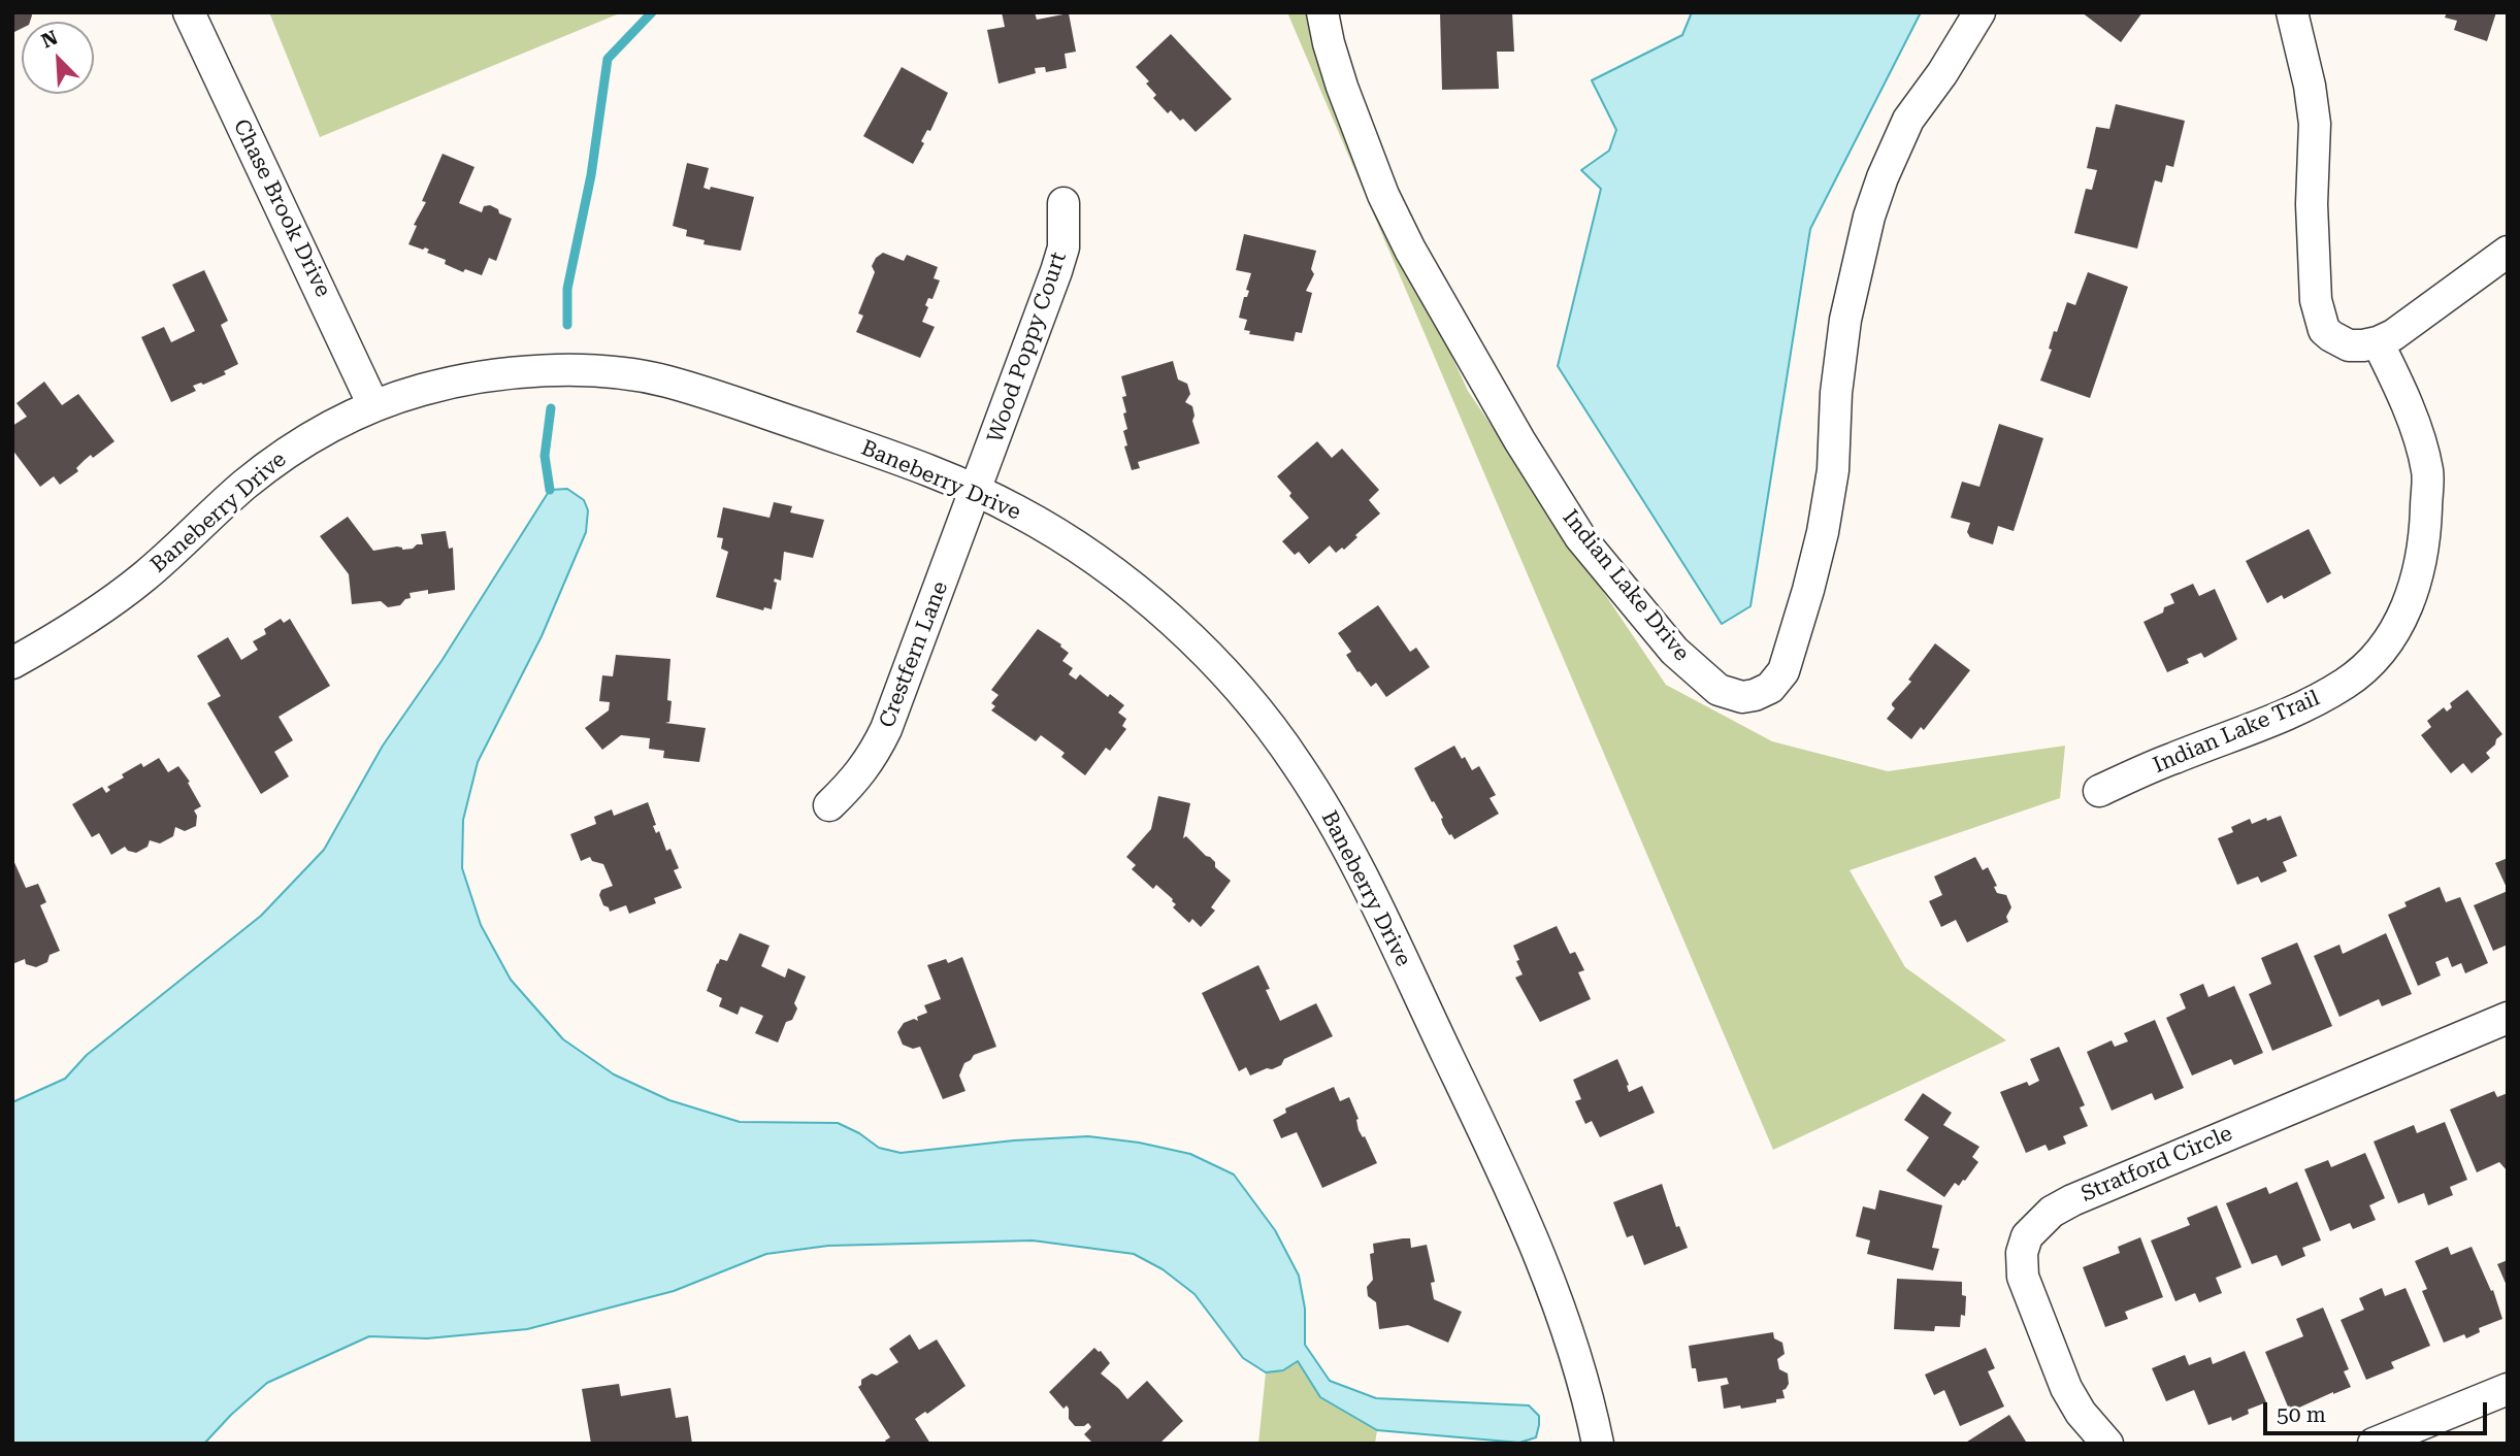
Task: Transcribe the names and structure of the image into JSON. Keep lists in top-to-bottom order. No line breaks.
{"streets":{"street":["Chase Brook Drive","Wood Poppy Court","Baneberry Drive","Indian Lake Drive","Crestfern Lane","Indian Lake Trail","Stratford Circle"]},"crossings":[["Chase Brook Drive","Baneberry Drive"],["Wood Poppy Court","Baneberry Drive"],["Wood Poppy Court","Crestfern Lane"],["Baneberry Drive","Crestfern Lane"]],"scale_bar":"50 m","north":"top left"}
